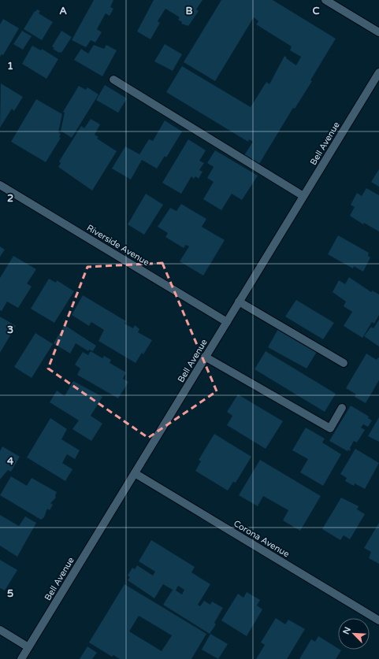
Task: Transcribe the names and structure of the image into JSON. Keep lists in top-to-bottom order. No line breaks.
{"streets":{"street":["Bell Avenue","Riverside Avenue","Corona Avenue"]},"crossings":[["Bell Avenue","Riverside Avenue"],["Bell Avenue","Corona Avenue"]],"north":"top left","grid":{"columns":["A","B","C"],"rows":["1","2","3","4","5"]}}
